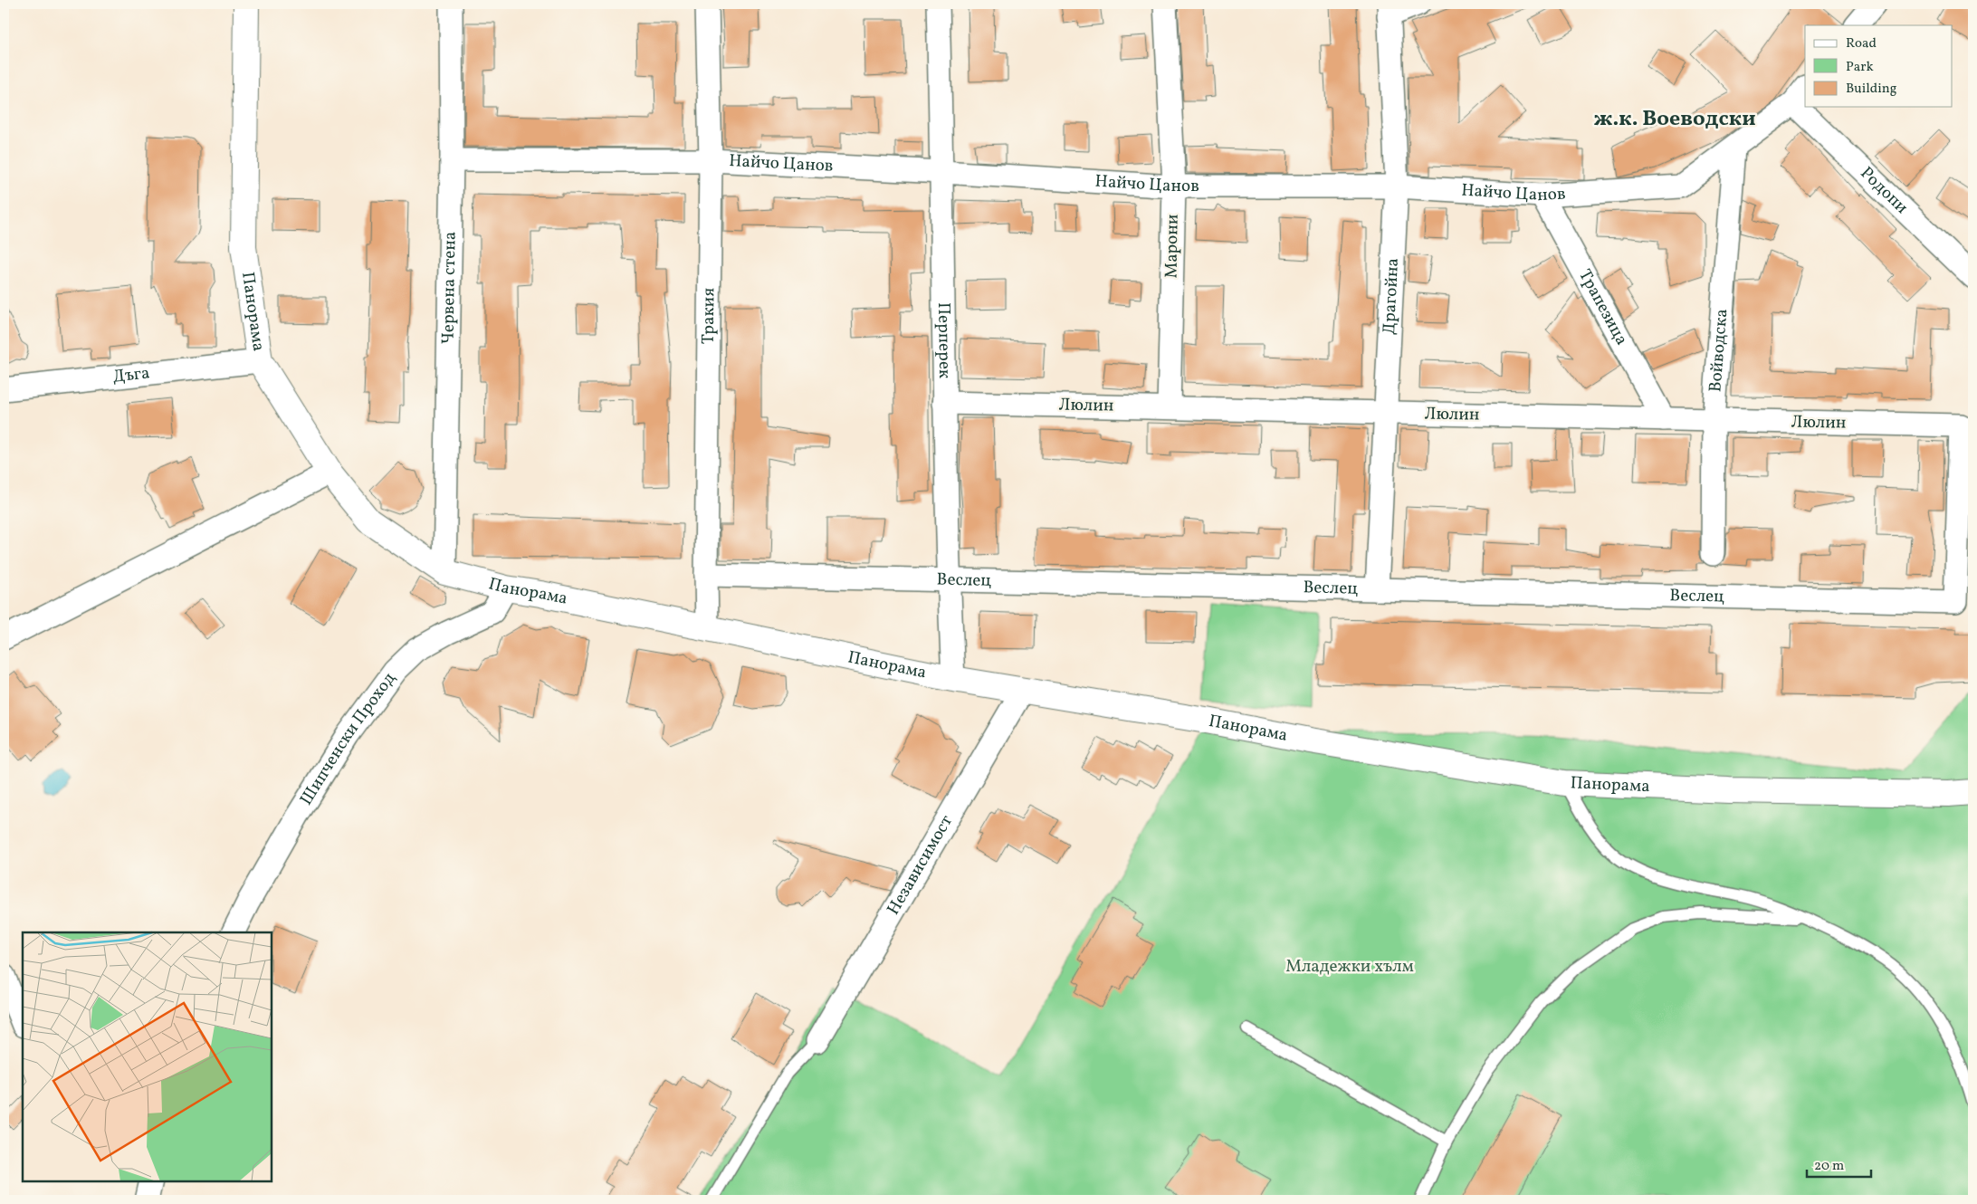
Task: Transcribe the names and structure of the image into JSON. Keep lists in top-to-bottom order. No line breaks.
{"streets":{"street":["Найчо Цанов","Родопи","Марони","Червена стена","Драгойна","Трапезица","Панорама","Тракия","Перперек","Войводска","Дъга","Люлин","Веслец","Шипченски Проход","Независимост"]},"crossings":[["Найчо Цанов","Марони"],["Найчо Цанов","Червена стена"],["Найчо Цанов","Драгойна"],["Найчо Цанов","Трапезица"],["Найчо Цанов","Тракия"],["Найчо Цанов","Перперек"],["Найчо Цанов","Войводска"],["Марони","Люлин"],["Червена стена","Панорама"],["Драгойна","Люлин"],["Драгойна","Веслец"],["Трапезица","Люлин"],["Панорама","Тракия"],["Панорама","Перперек"],["Панорама","Дъга"],["Панорама","Шипченски Проход"],["Панорама","Независимост"],["Тракия","Веслец"],["Перперек","Люлин"],["Перперек","Веслец"],["Войводска","Люлин"],["Люлин","Веслец"]],"districts":["ж.к. Воеводски"],"parks":["Младежки хълм"],"legend":["Road","Park","Building"],"scale_bar":"20 m"}
